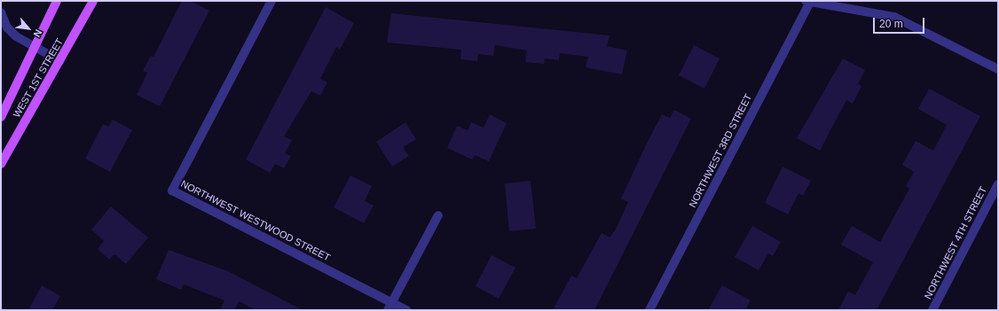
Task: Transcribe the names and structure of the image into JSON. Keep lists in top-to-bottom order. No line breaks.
{"streets":{"main road":["WEST 1ST STREET"],"street":["NORTHWEST 3RD STREET","NORTHWEST WESTWOOD STREET","NORTHWEST 4TH STREET"]},"scale_bar":"20 m","north":"bottom right"}
